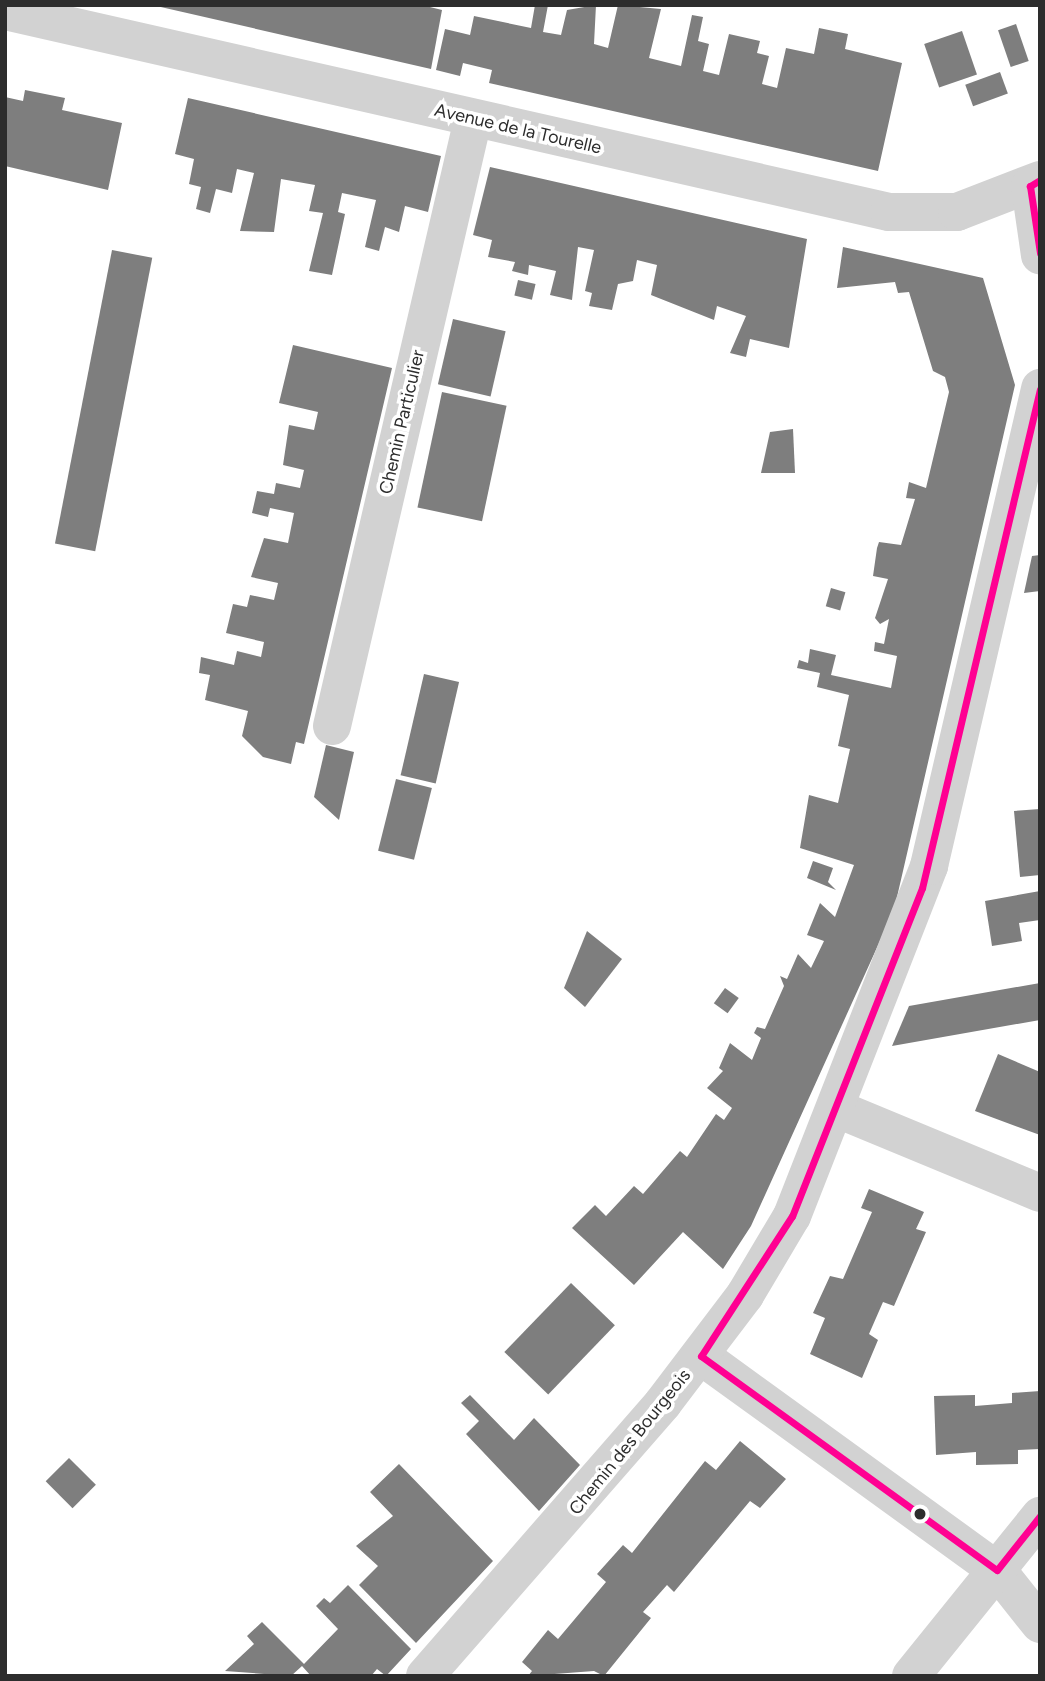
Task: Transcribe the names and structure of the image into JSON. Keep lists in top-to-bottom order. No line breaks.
{"streets":{"street":["Avenue de la Tourelle","Chemin Particulier","Chemin des Bourgeois"]},"crossings":[["Avenue de la Tourelle","Chemin Particulier"]]}
